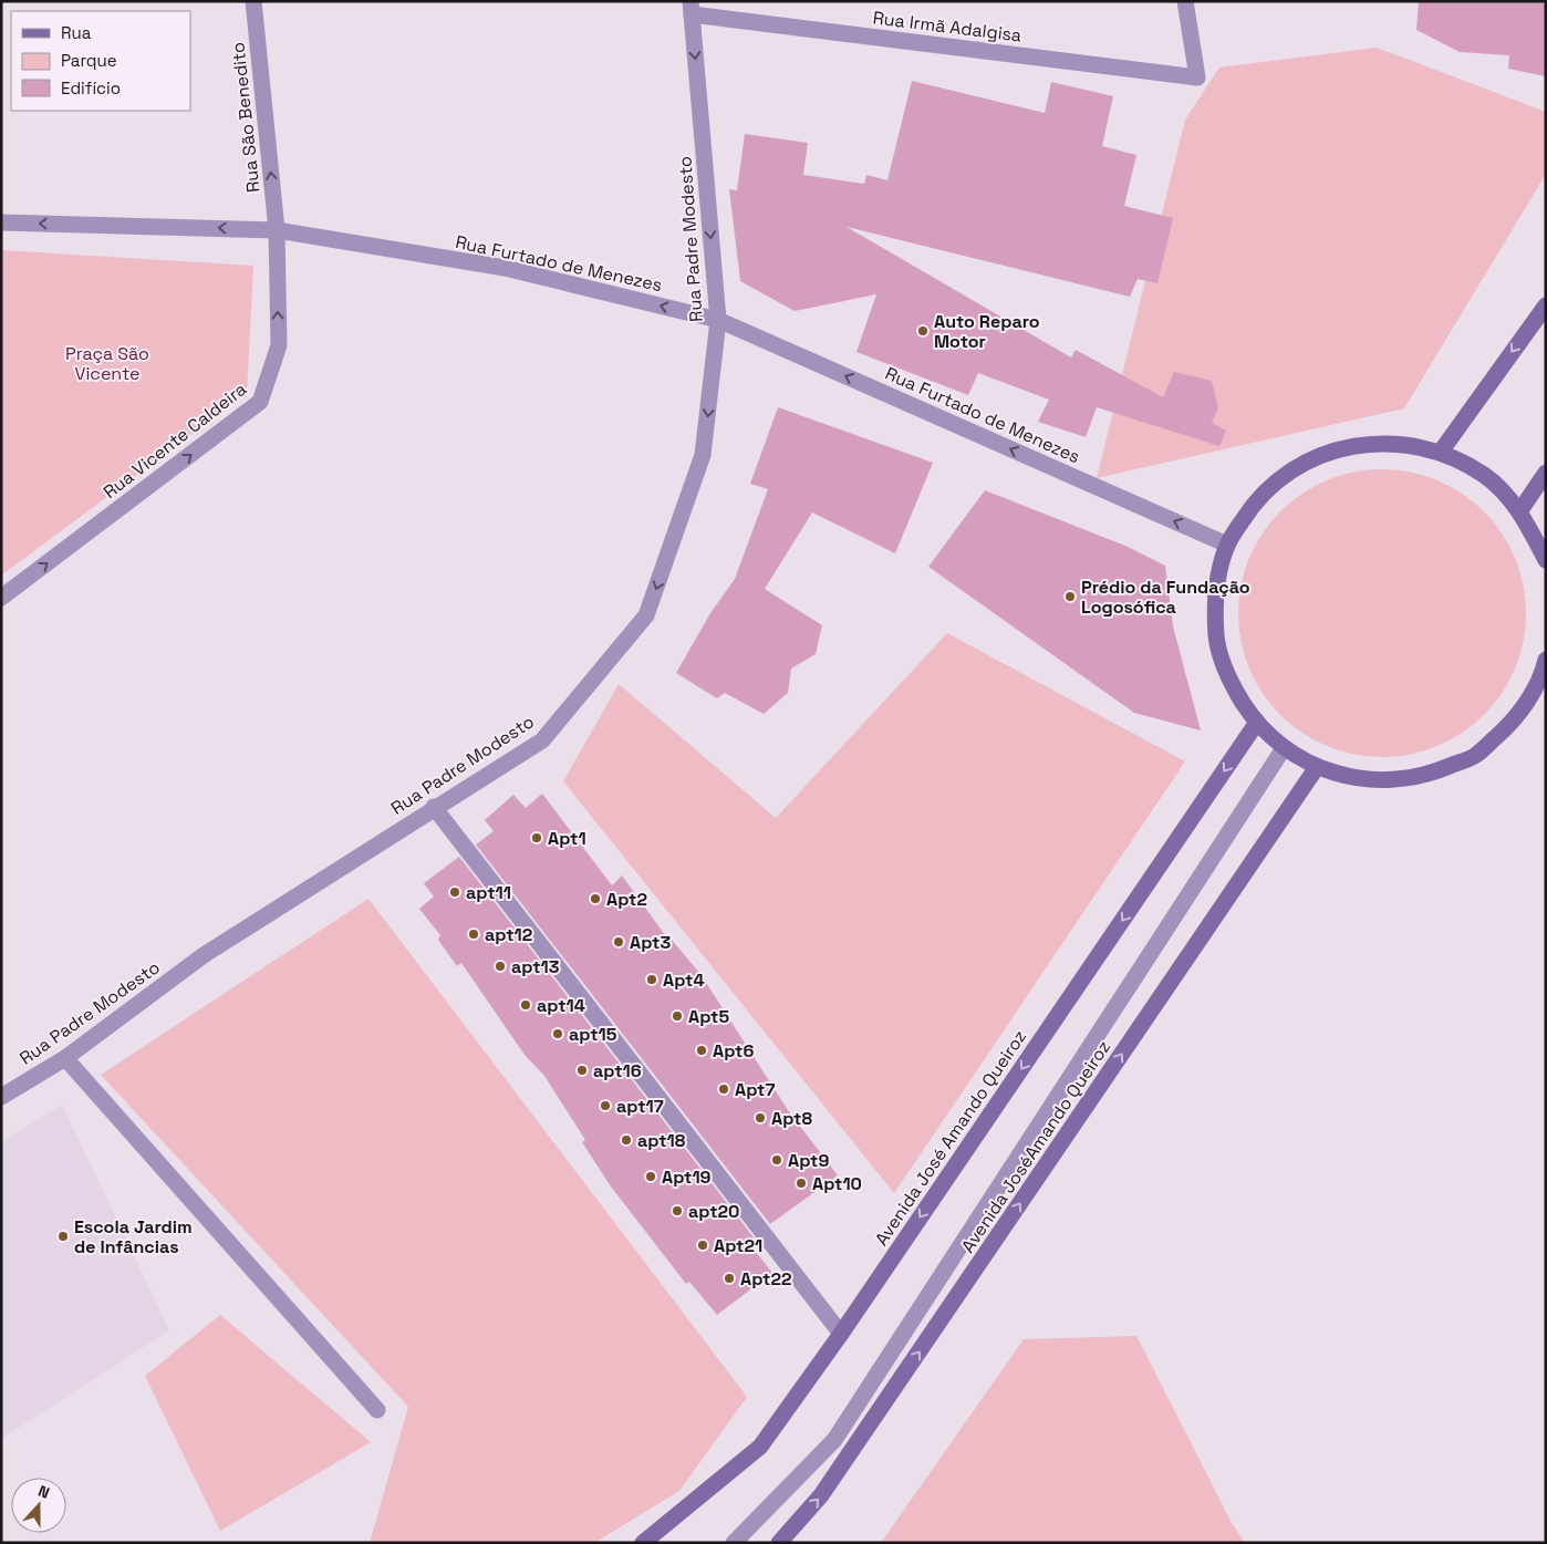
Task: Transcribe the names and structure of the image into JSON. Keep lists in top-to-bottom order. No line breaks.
{"streets":{"main road":["Avenida José Amando Queiroz","Avenida JoséAmando Queiroz"],"street":["Rua Irmã Adalgisa","Rua São Benedito","Rua Padre Modesto","Rua Furtado de Menezes","Rua Vicente Caldeira"]},"crossings":[["Rua Irmã Adalgisa","Rua Padre Modesto"],["Rua São Benedito","Rua Furtado de Menezes"],["Rua São Benedito","Rua Vicente Caldeira"],["Rua Padre Modesto","Rua Furtado de Menezes"],["Rua Furtado de Menezes","Rua Vicente Caldeira"]],"one_way":["Rua São Benedito","Rua Padre Modesto","Rua Furtado de Menezes","Rua Vicente Caldeira","Avenida José Amando Queiroz","Avenida JoséAmando Queiroz"],"parks":["Praça São Vicente"],"places":["Auto Reparo Motor","Prédio da Fundação Logosófica","Apt1","apt11","Apt2","apt12","Apt3","apt13","Apt4","apt14","Apt5","apt15","Apt6","apt16","Apt7","apt17","Apt8","apt18","Apt9","Apt19","Apt10","apt20","Escola Jardim de Infâncias","Apt21","Apt22"],"legend":["Rua","Parque","Edifício"],"north":"top"}
